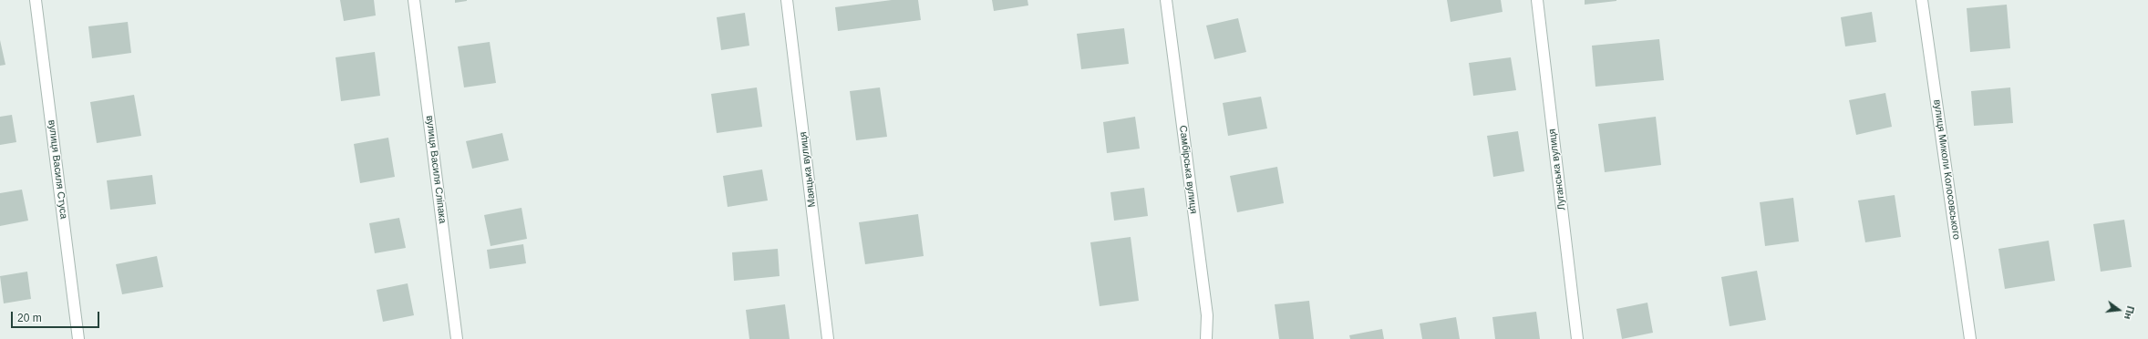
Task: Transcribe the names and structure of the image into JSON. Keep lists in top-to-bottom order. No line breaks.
{"streets":{"street":["вулиця Василя Стуса","вулиця Василя Сліпака","Маяцька вулиця","Самбірська вулиця","Луганська вулиця","вулиця Миколи Колосовського"]},"scale_bar":"20 m","north":"right"}
